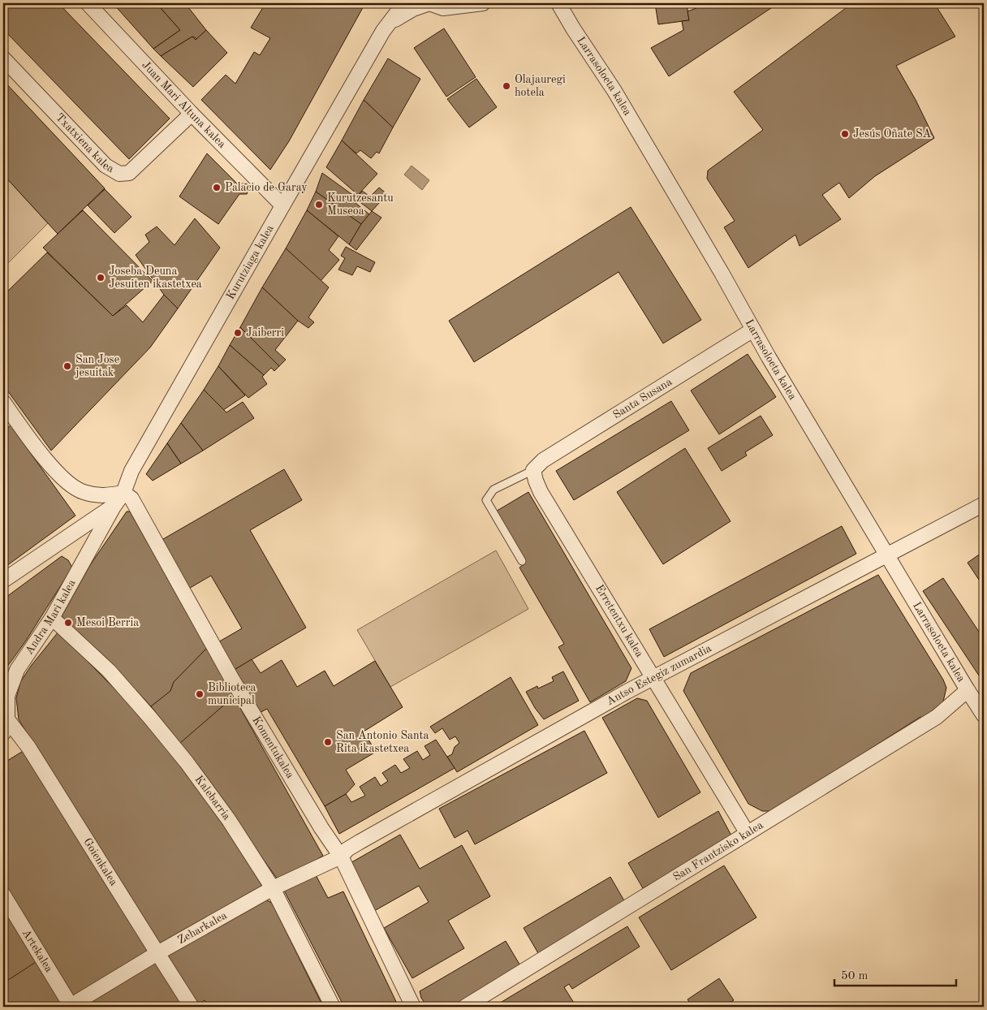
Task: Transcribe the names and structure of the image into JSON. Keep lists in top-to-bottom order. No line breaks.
{"streets":{"street":["Larrasoloeta kalea","Juan Mari Altuna kalea","Txatxiena kalea","Kurutziaga kalea","Santa Susana","Andra Mari kalea","Erretentxu kalea","Antso Estegiz zumardia","Komentukalea","Kalebarria","San Frantzisko kalea","Goienkalea","Zeharkalea","Artekalea"]},"crossings":[["Larrasoloeta kalea","Santa Susana"],["Larrasoloeta kalea","Antso Estegiz zumardia"],["Larrasoloeta kalea","San Frantzisko kalea"],["Juan Mari Altuna kalea","Txatxiena kalea"],["Juan Mari Altuna kalea","Kurutziaga kalea"],["Kurutziaga kalea","Andra Mari kalea"],["Kurutziaga kalea","Komentukalea"],["Santa Susana","Erretentxu kalea"],["Andra Mari kalea","Kalebarria"],["Andra Mari kalea","Goienkalea"],["Erretentxu kalea","Antso Estegiz zumardia"],["Erretentxu kalea","San Frantzisko kalea"],["Antso Estegiz zumardia","Komentukalea"],["Antso Estegiz zumardia","Zeharkalea"],["Komentukalea","Zeharkalea"],["Kalebarria","Zeharkalea"],["Goienkalea","Zeharkalea"],["Zeharkalea","Artekalea"]],"places":["Olajauregi hotela","Jesús Oñate SA","Palacio de Garay","Kurutzesantu Museoa","Joseba Deuna Jesuiten ikastetxea","Jaiberri","San Jose jesuitak","Mesoi Berria","Biblioteca municipal","San Antonio Santa Rita ikastetxea"],"scale_bar":"50 m"}
